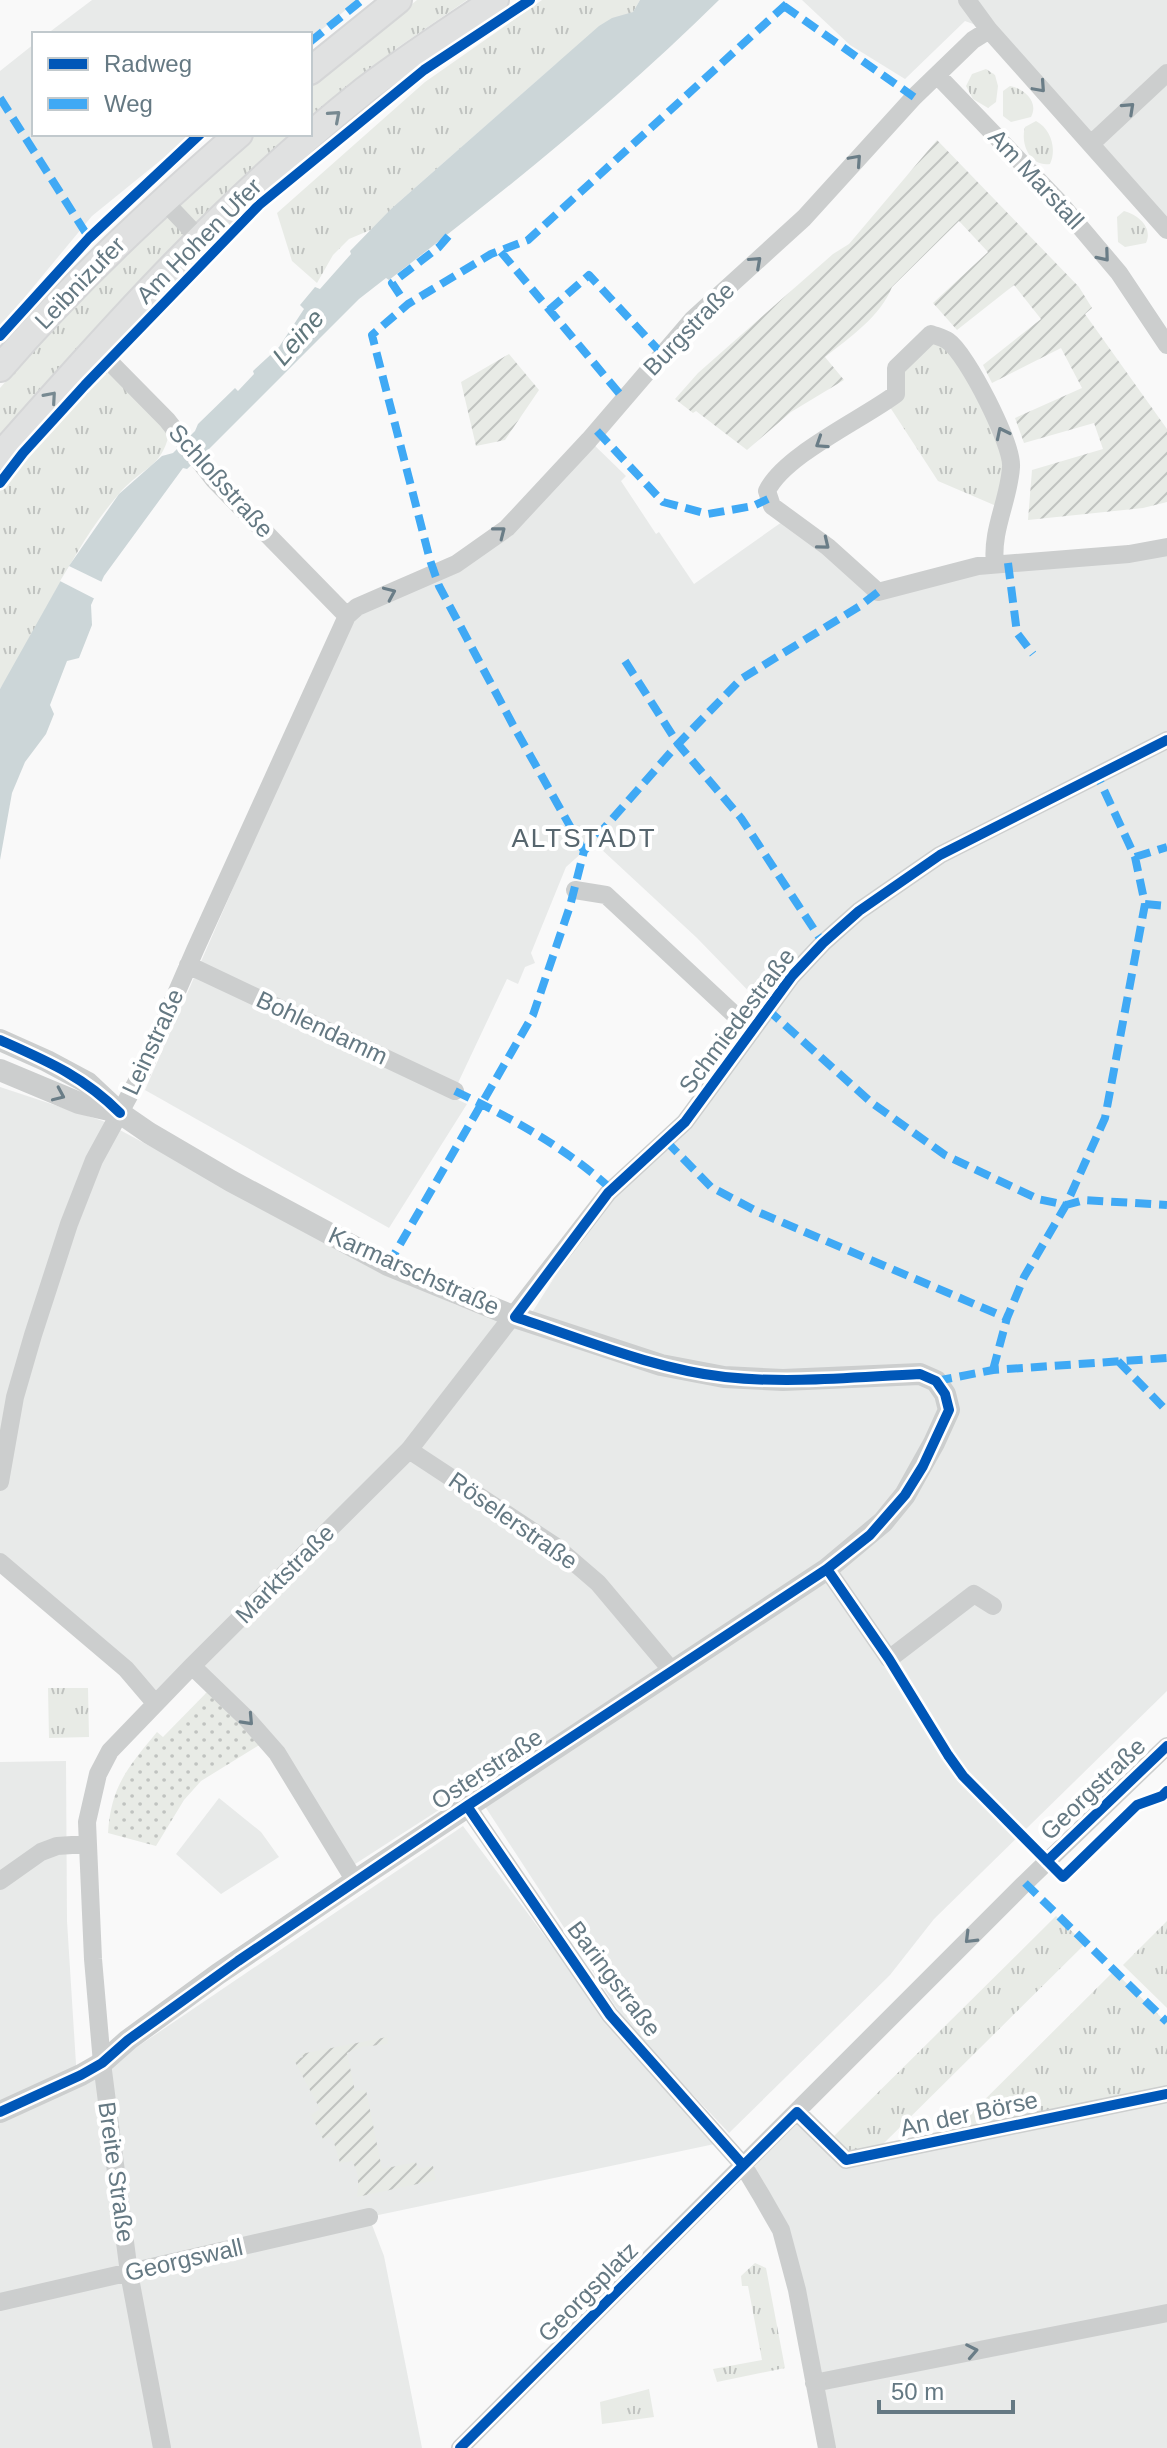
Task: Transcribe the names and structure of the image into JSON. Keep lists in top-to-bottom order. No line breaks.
{"streets":{"main road":["Leibnizufer"],"street":["Am Marstall","Burgstraße","Schloßstraße","Schmiedestraße","Bohlendamm","Leinstraße","Karmarschstraße","Röselerstraße","Marktstraße","Osterstraße","Georgstraße","Baringstraße","An der Börse","Breite Straße","Georgswall","Georgsplatz"],"cycle path":["Am Hohen Ufer"]},"crossings":[["Am Marstall","Burgstraße"],["Burgstraße","Schloßstraße"],["Burgstraße","Leinstraße"],["Schloßstraße","Leinstraße"],["Schmiedestraße","Karmarschstraße"],["Schmiedestraße","Marktstraße"],["Bohlendamm","Leinstraße"],["Leinstraße","Karmarschstraße"],["Karmarschstraße","Marktstraße"],["Karmarschstraße","Osterstraße"],["Röselerstraße","Marktstraße"],["Röselerstraße","Osterstraße"],["Marktstraße","Breite Straße"],["Osterstraße","Baringstraße"],["Osterstraße","Breite Straße"],["Georgstraße","Baringstraße"],["Georgstraße","An der Börse"],["Georgstraße","Georgsplatz"],["Baringstraße","Georgsplatz"],["Breite Straße","Georgswall"]],"one_way":["Burgstraße","Georgstraße"],"districts":["ALTSTADT"],"water":["Leine"],"legend":["Radweg","Weg"],"scale_bar":"50 m"}
